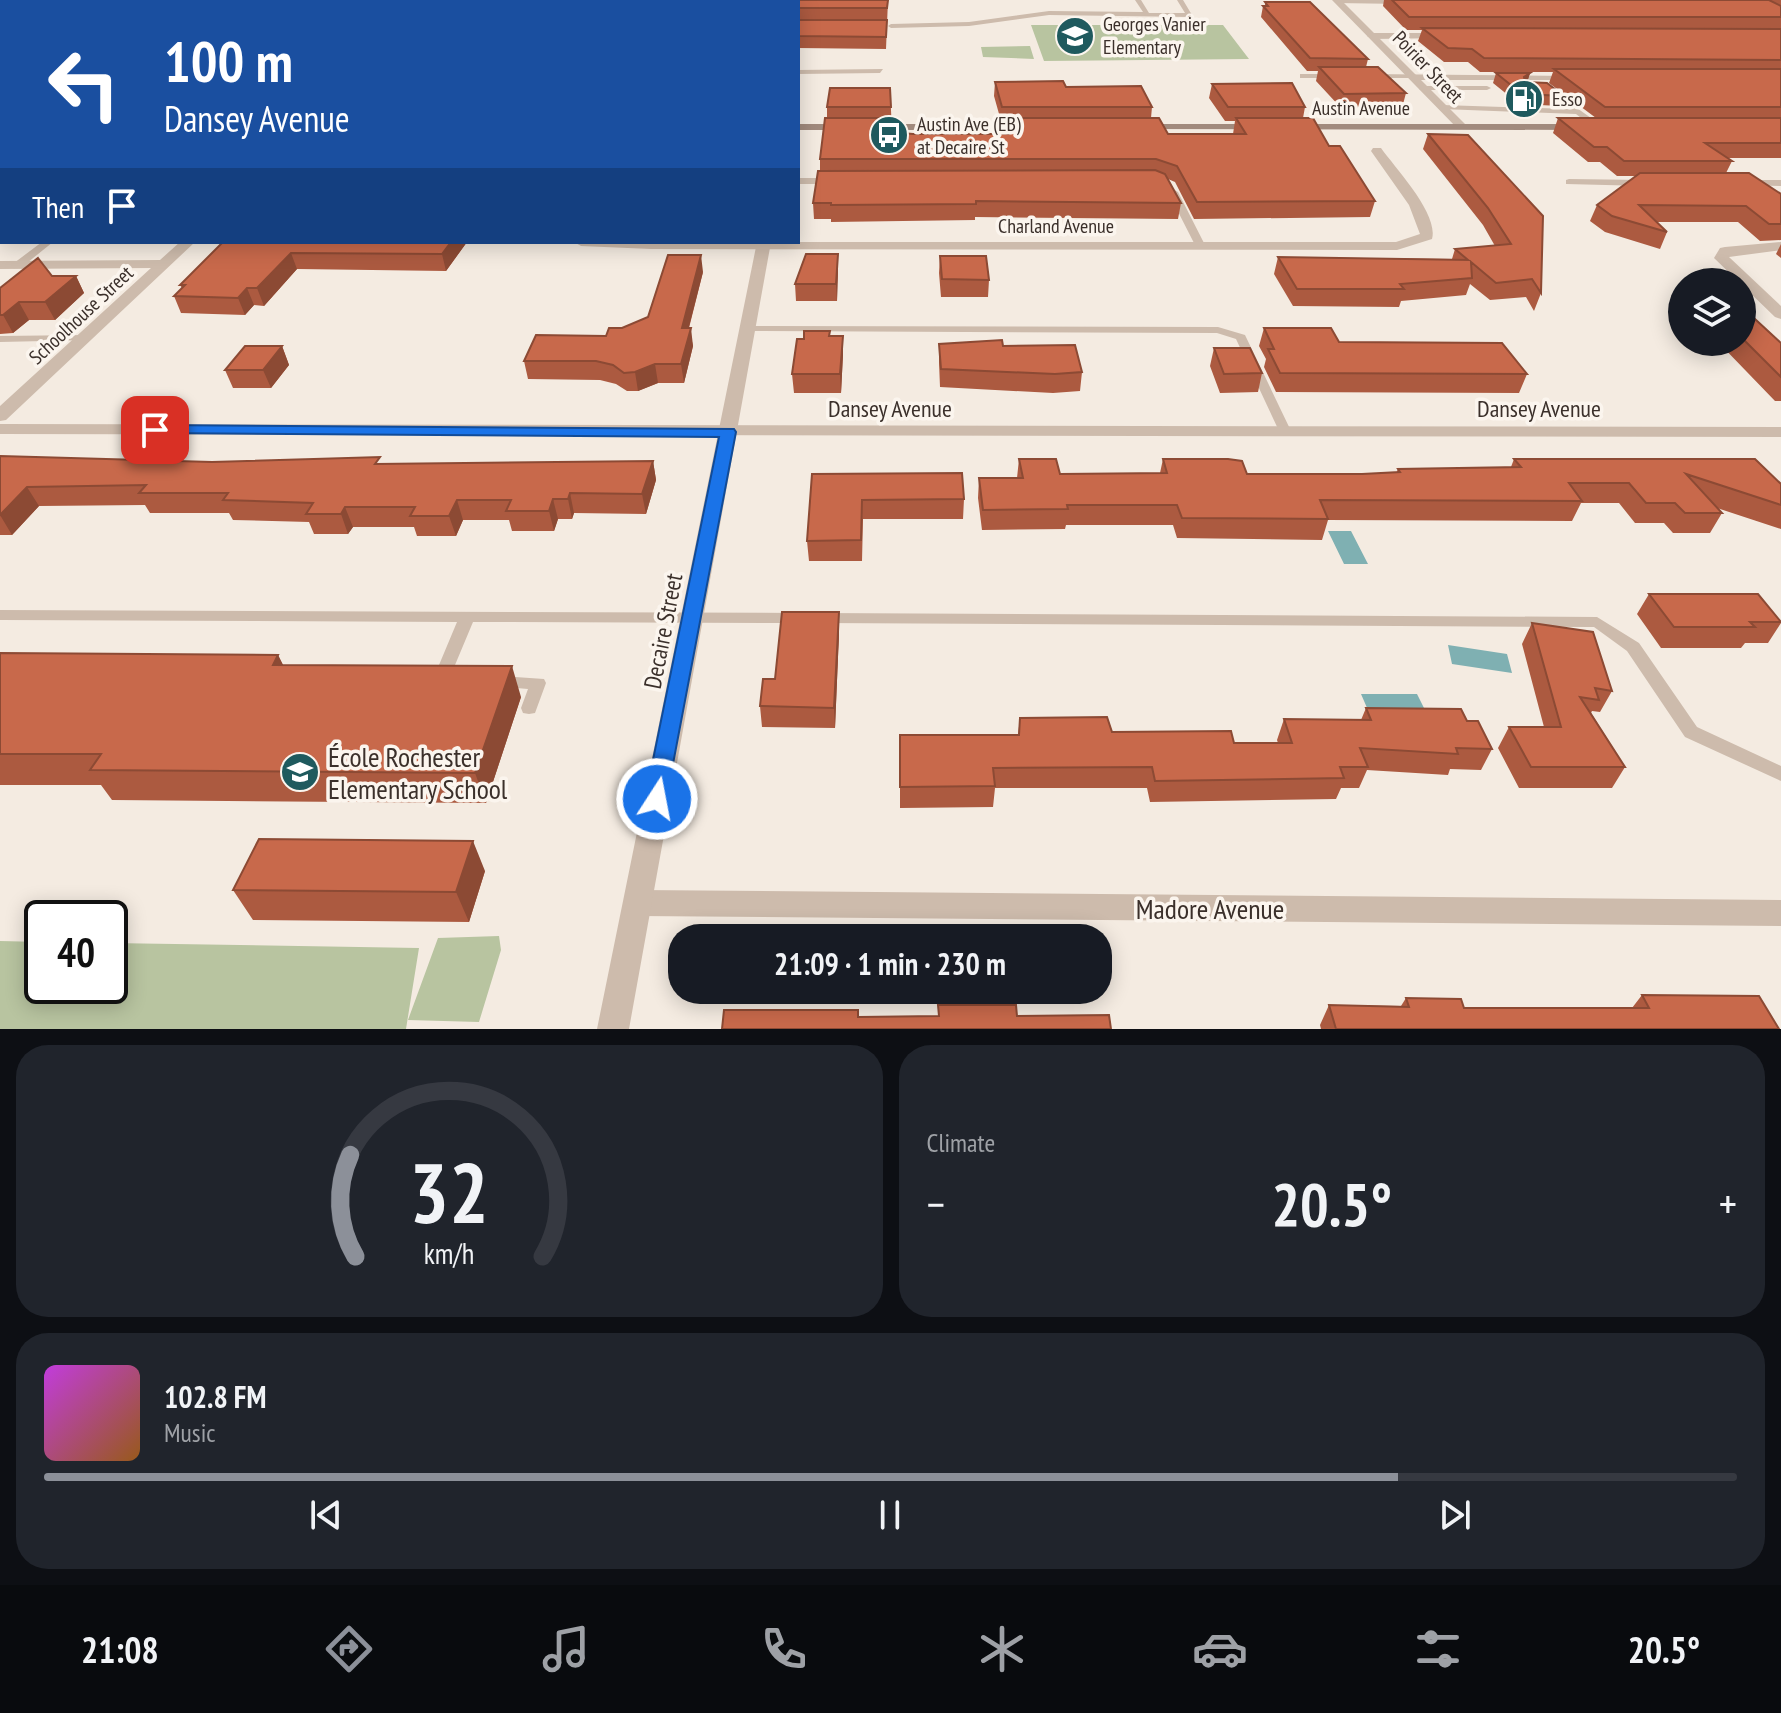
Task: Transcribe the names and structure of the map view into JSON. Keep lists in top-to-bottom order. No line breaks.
{"streets":{"main road":["Austin Avenue"],"street":["Poirier Street","Charland Avenue","Schoolhouse Street","Dansey Avenue","Decaire Street","Madore Avenue"]},"crossings":[["Poirier Street","Austin Avenue"],["Charland Avenue","Decaire Street"],["Dansey Avenue","Decaire Street"],["Decaire Street","Madore Avenue"]],"places":{"school or university":["Georges Vanier Elementary","École Rochester Elementary School"],"fuel station":["Esso"],"bus stop":["Austin Ave (EB) at Decaire St"]},"page":{"turn":["100 m","Dansey Avenue"],"then":"Then","limit":"40","trip":"21:09 · 1 min · 230 m","tile":"Climate","heat":["−","20.5°","+"],"song":["102.8 FM","Music"],"tabs":["21:08","20.5°"],"gauge":["32","km/h"]}}
